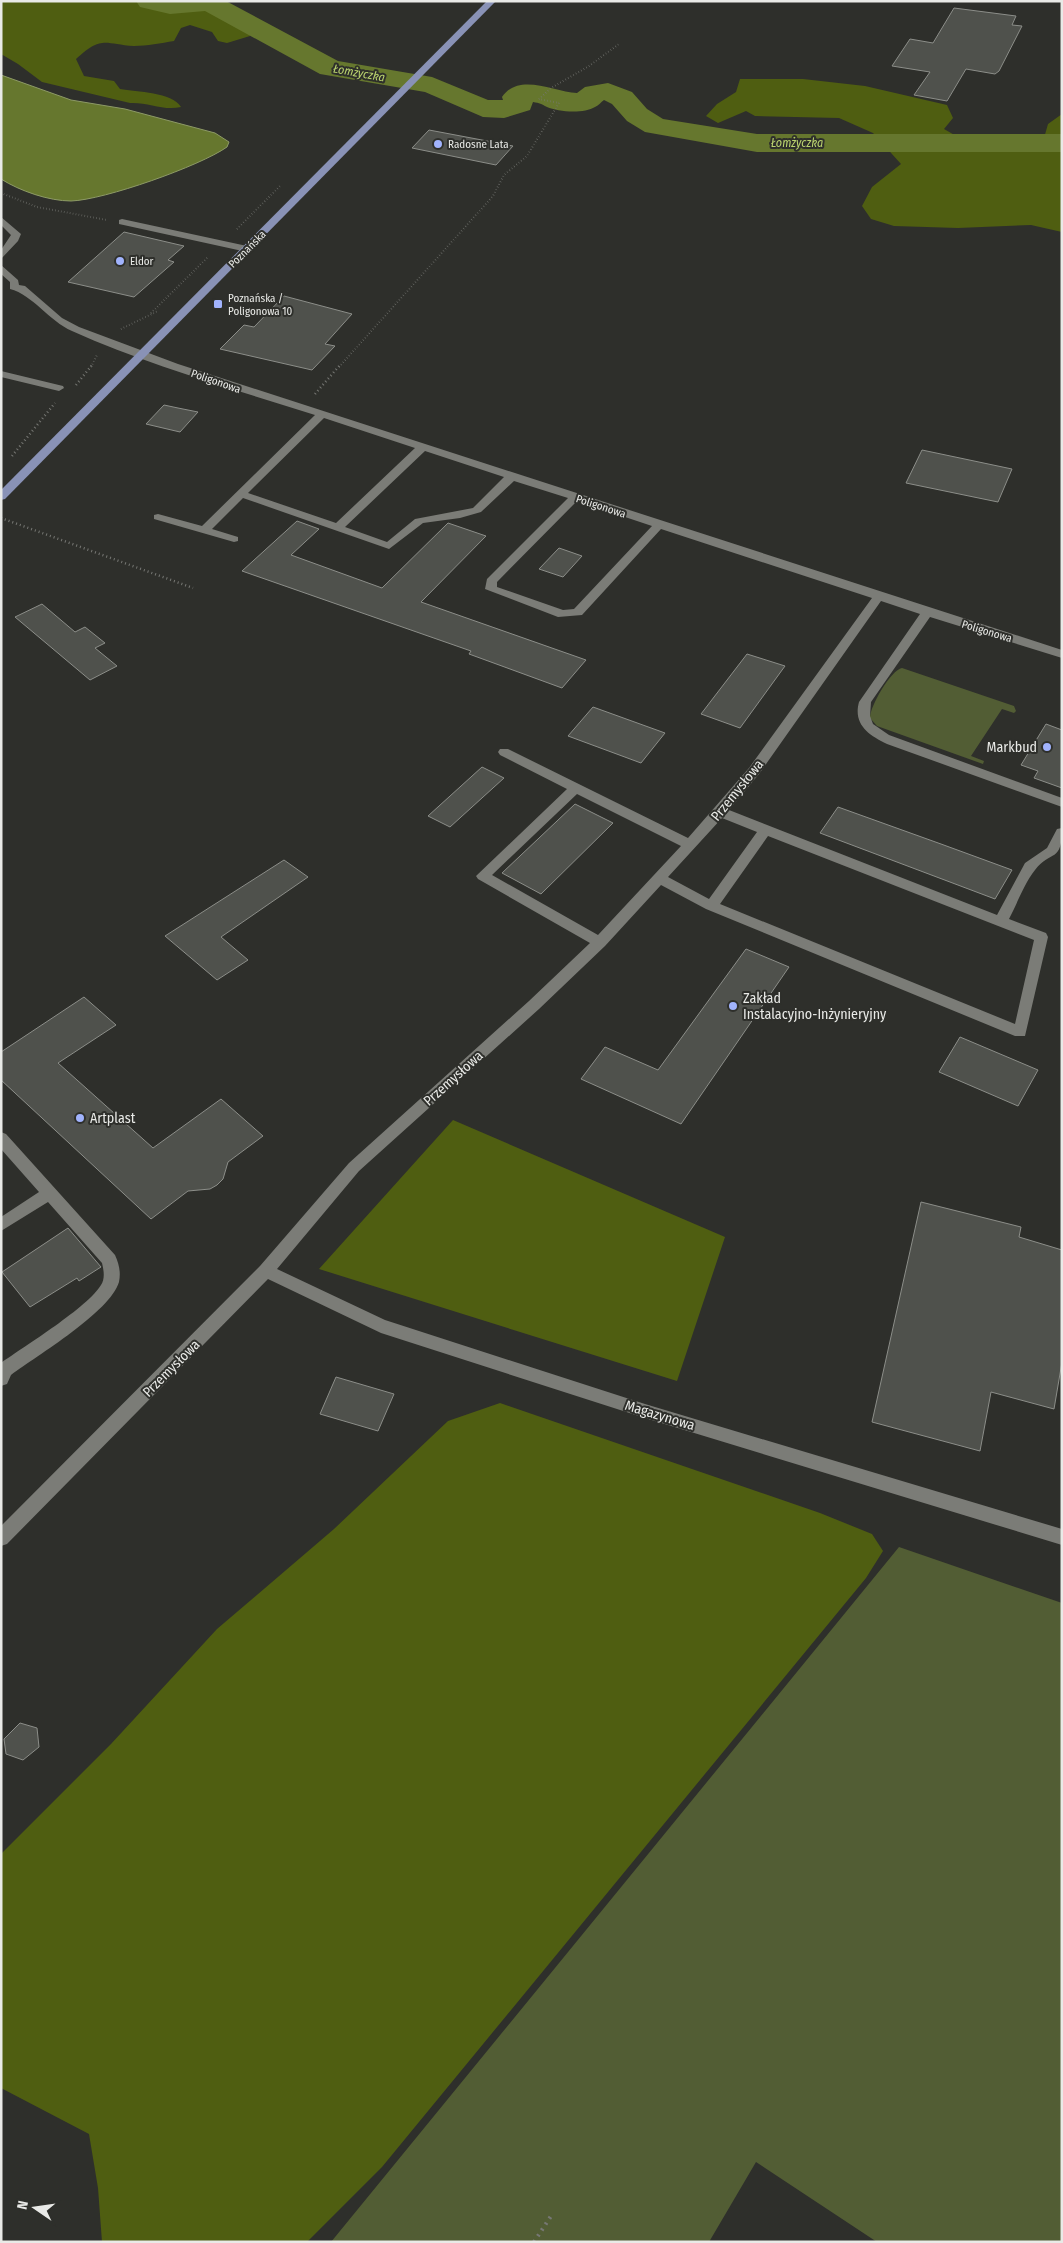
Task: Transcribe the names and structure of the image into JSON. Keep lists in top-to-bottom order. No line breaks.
{"streets":{"main road":["Poznańska"],"street":["Poligonowa","Przemysłowa","Magazynowa"]},"crossings":[["Poznańska","Poligonowa"],["Poligonowa","Przemysłowa"],["Przemysłowa","Magazynowa"]],"water":["Łomżyczka"],"places":{"other":["Radosne Lata","Eldor","Markbud","Zakład Instalacyjno-Inżynieryjny","Artplast"],"transit":["Poznańska / Poligonowa 10"]},"north":"left"}
